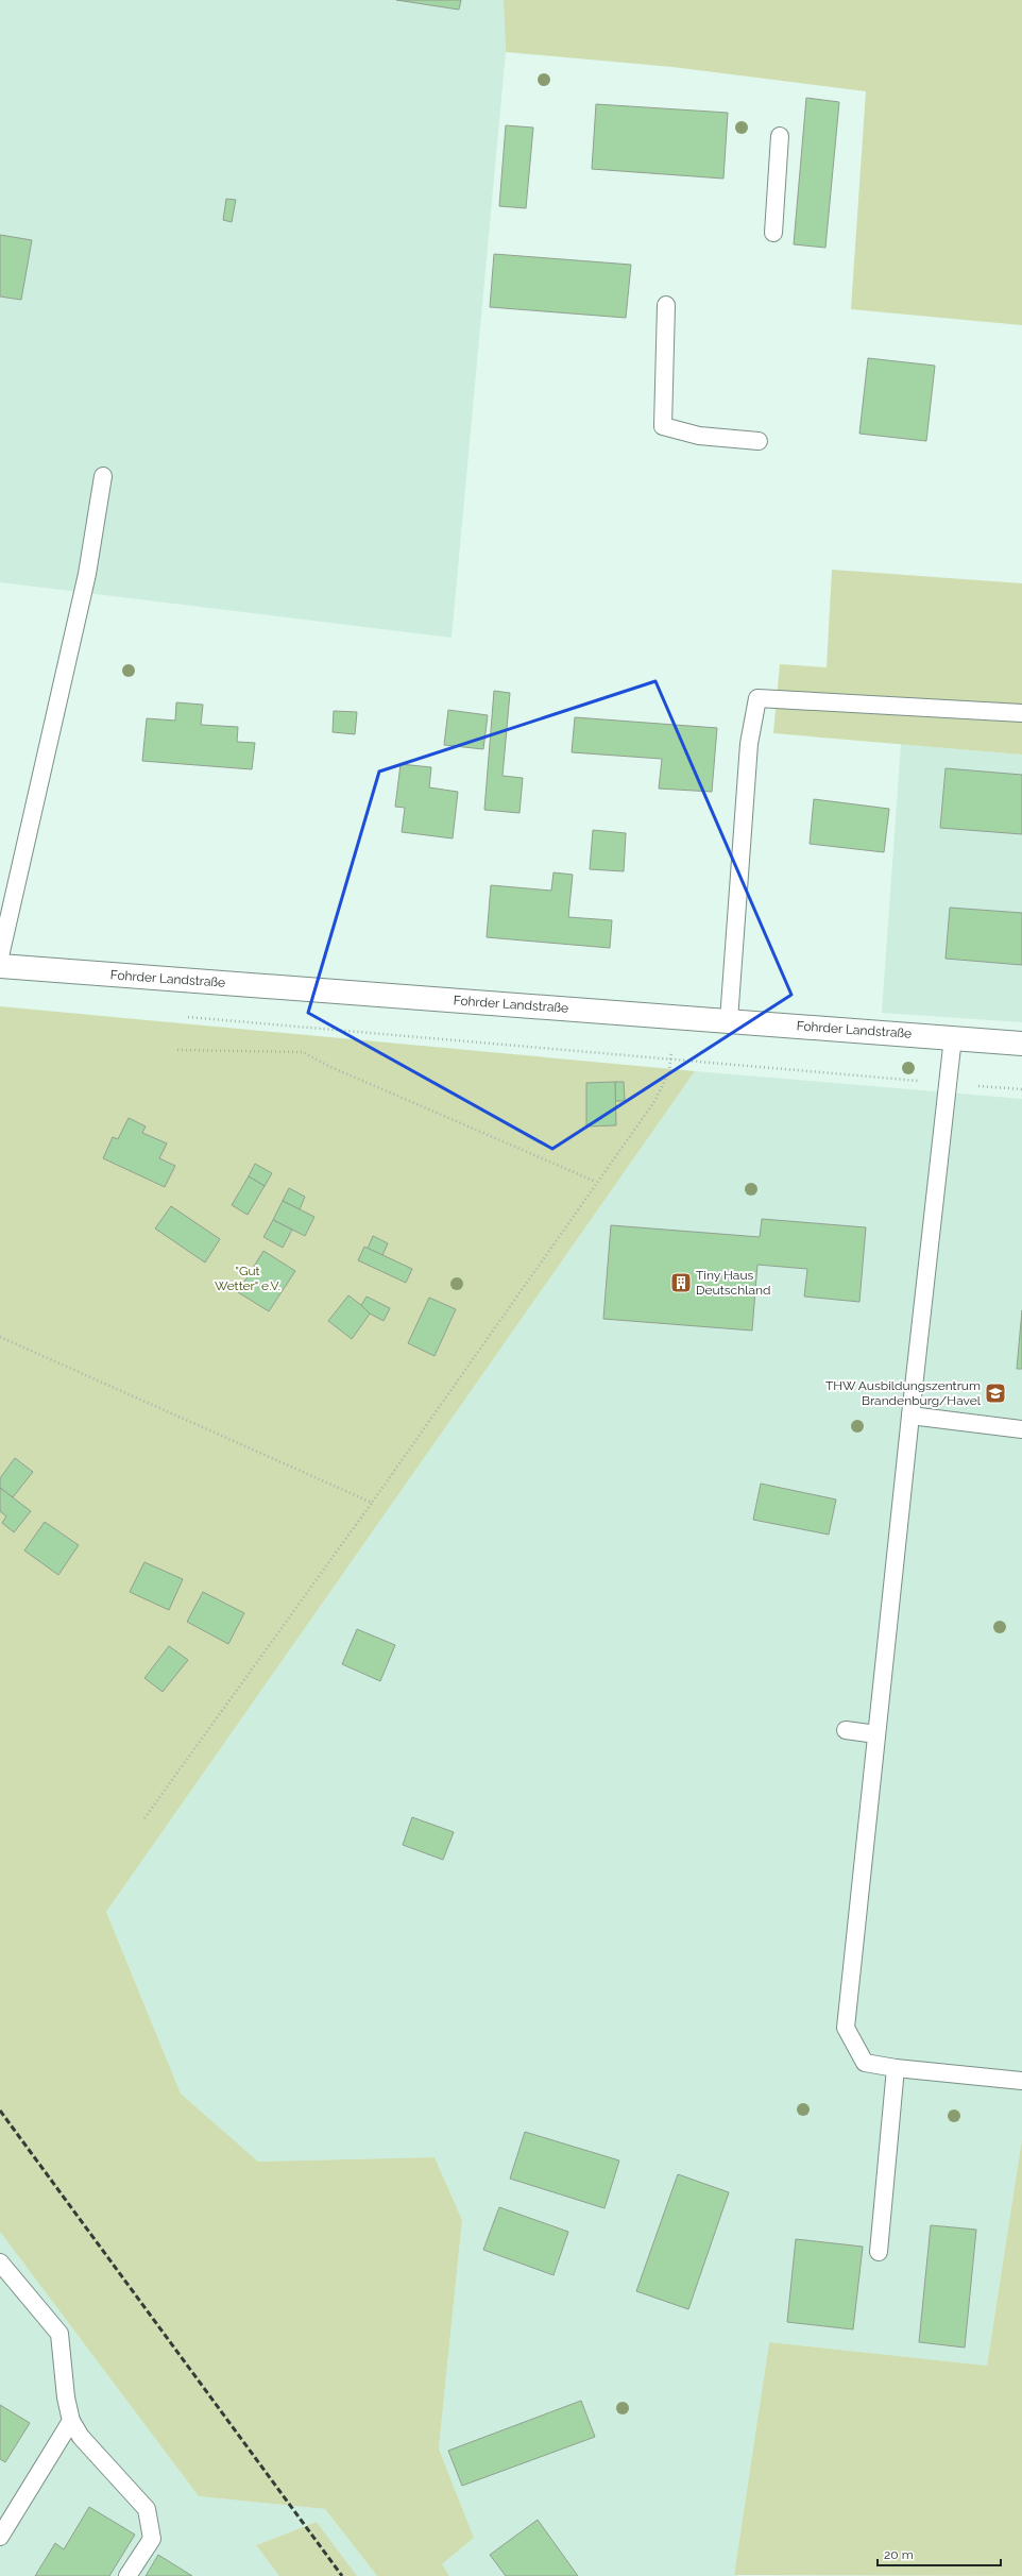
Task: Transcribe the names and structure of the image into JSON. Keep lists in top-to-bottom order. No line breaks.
{"streets":{"street":["Fohrder Landstraße"]},"parks":["\"Gut Wetter\" e.V."],"places":{"building":["Tiny Haus Deutschland"],"school or university":["THW Ausbildungszentrum Brandenburg/Havel"]},"scale_bar":"20 m"}
